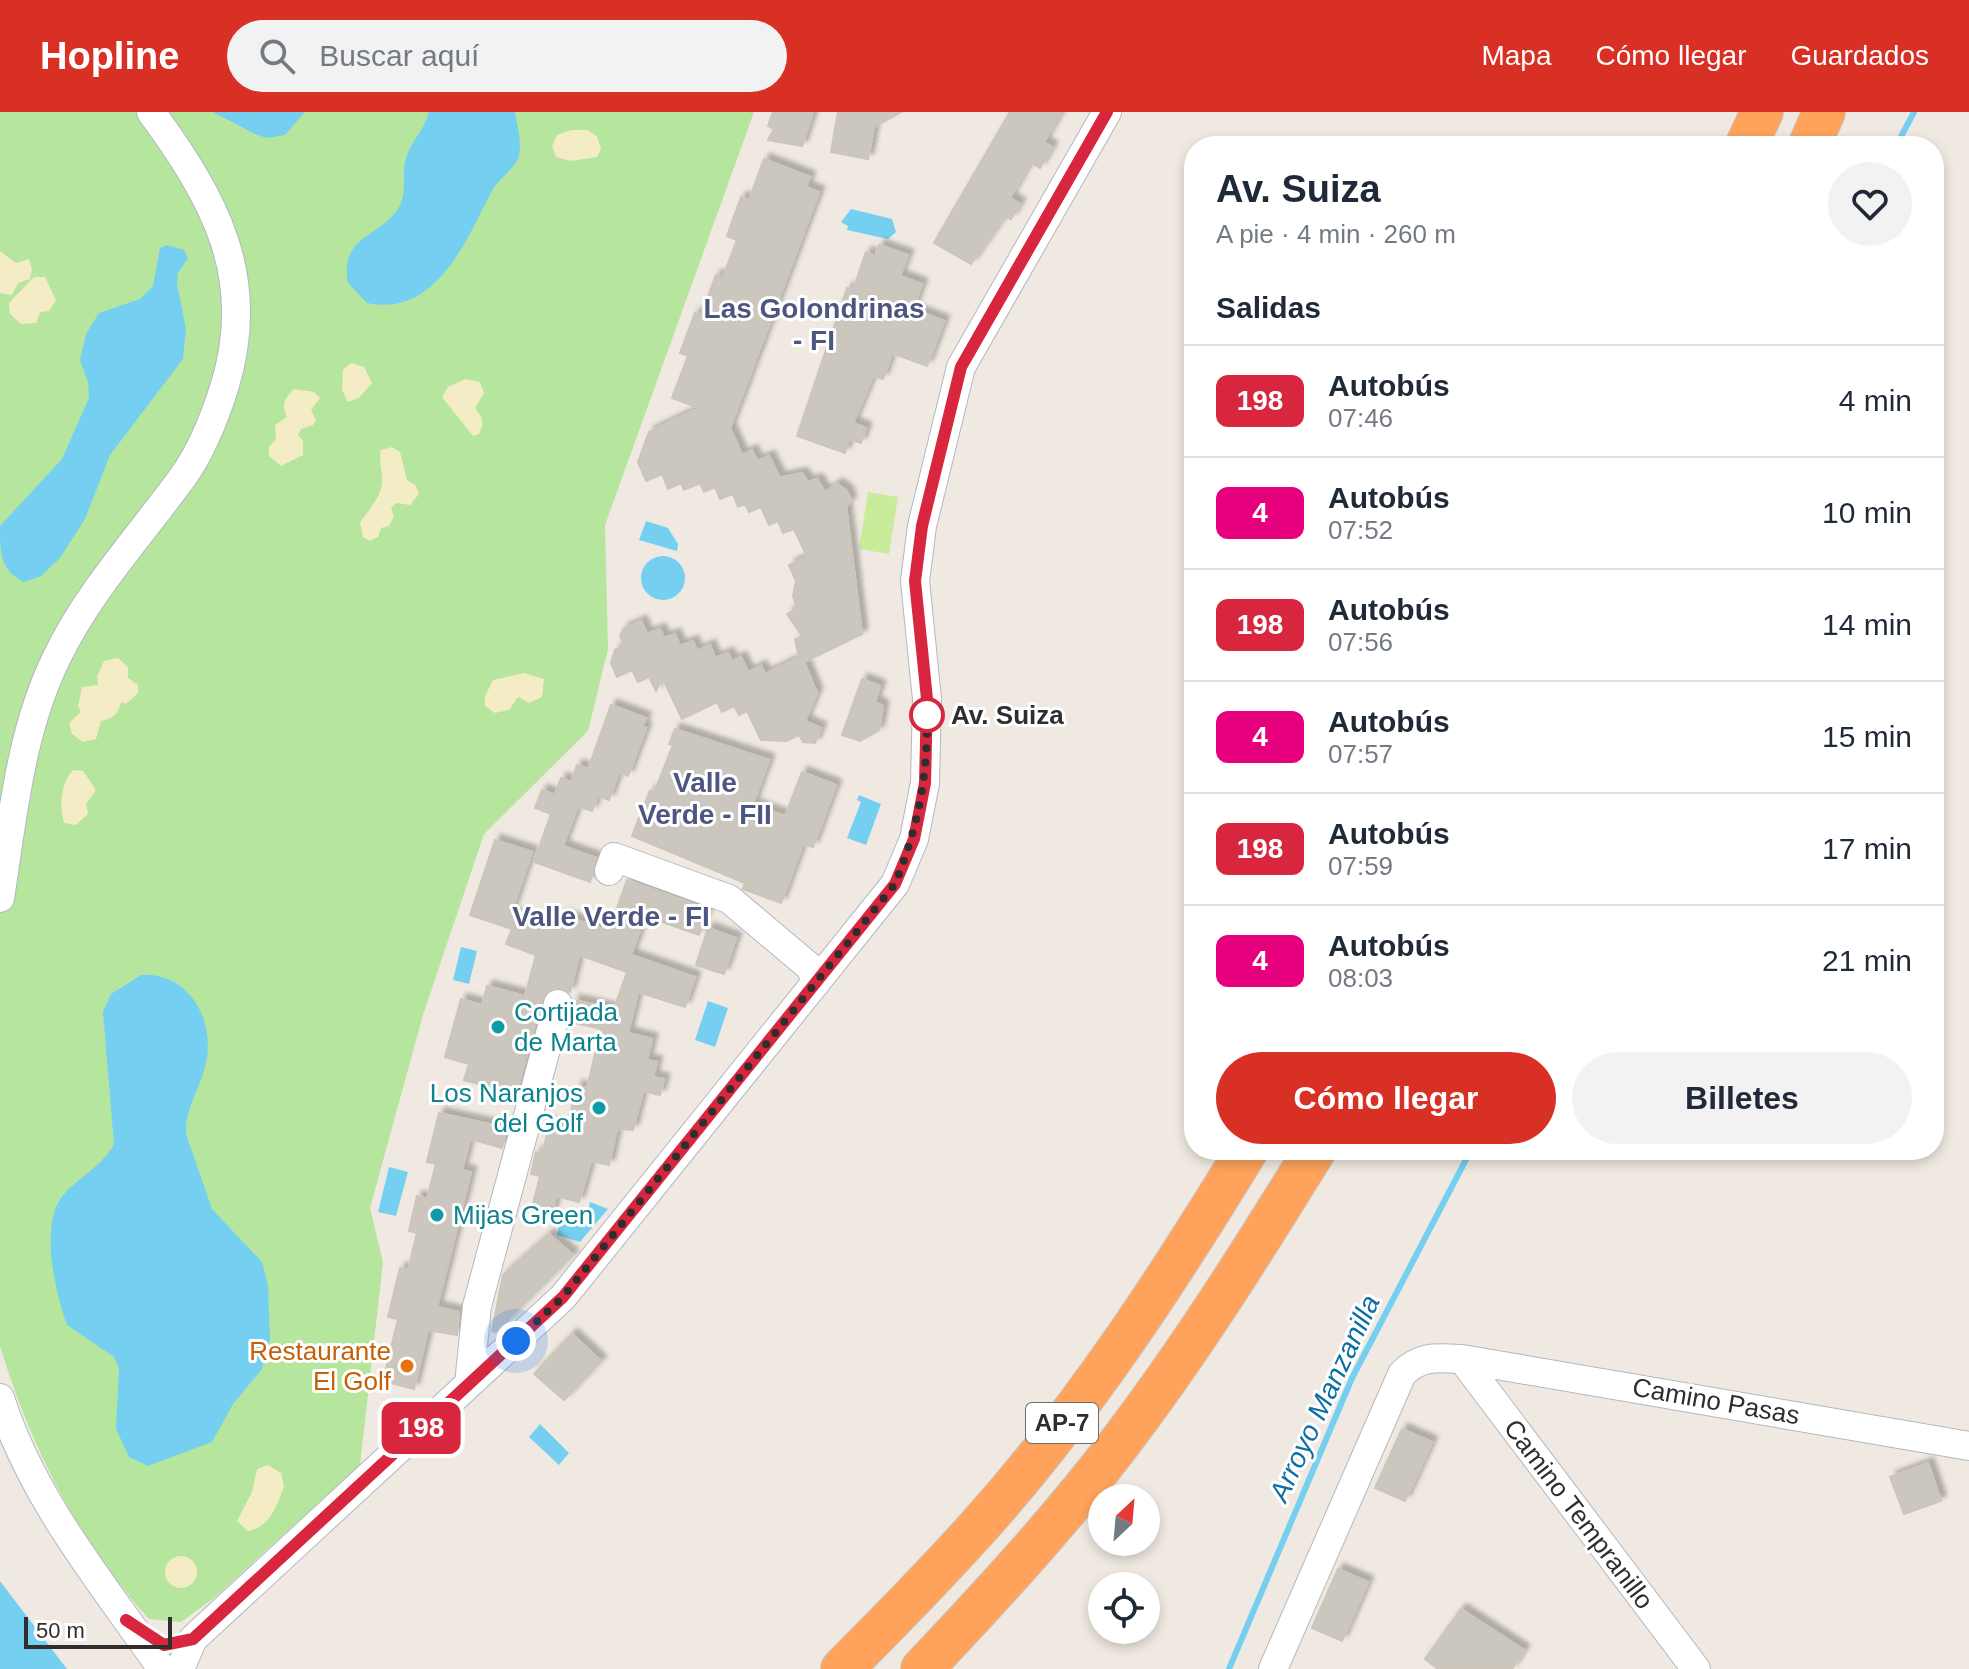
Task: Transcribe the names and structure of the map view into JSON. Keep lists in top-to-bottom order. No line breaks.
{"streets":{"highway":["AP-7"],"street":["Camino Pasas","Camino Tempranillo"]},"crossings":[["Camino Pasas","Camino Tempranillo"]],"districts":["Las Golondrinas - FI","Valle Verde - FII","Valle Verde - FI"],"water":["Arroyo Manzanilla"],"places":["Av. Suiza","Cortijada de Marta","Los Naranjos del Golf","Mijas Green","Restaurante El Golf"],"lines":["bus line 198"],"scale_bar":"50 m","north":"top right","page":{"header":"Hopline","search":"Buscar aquí","nav":["Mapa","Cómo llegar","Guardados"],"on_map":"198","heading":[["Av. Suiza","A pie · 4 min · 260 m"],"Salidas"],"list":[{"mark":"198","name":"Autobús","note":"07:46","value":"4 min"},{"mark":"4","name":"Autobús","note":"07:52","value":"10 min"},{"mark":"198","name":"Autobús","note":"07:56","value":"14 min"},{"mark":"4","name":"Autobús","note":"07:57","value":"15 min"},{"mark":"198","name":"Autobús","note":"07:59","value":"17 min"},{"mark":"4","name":"Autobús","note":"08:03","value":"21 min"}],"buttons":["Cómo llegar","Billetes"],"scale":"50 m"}}
